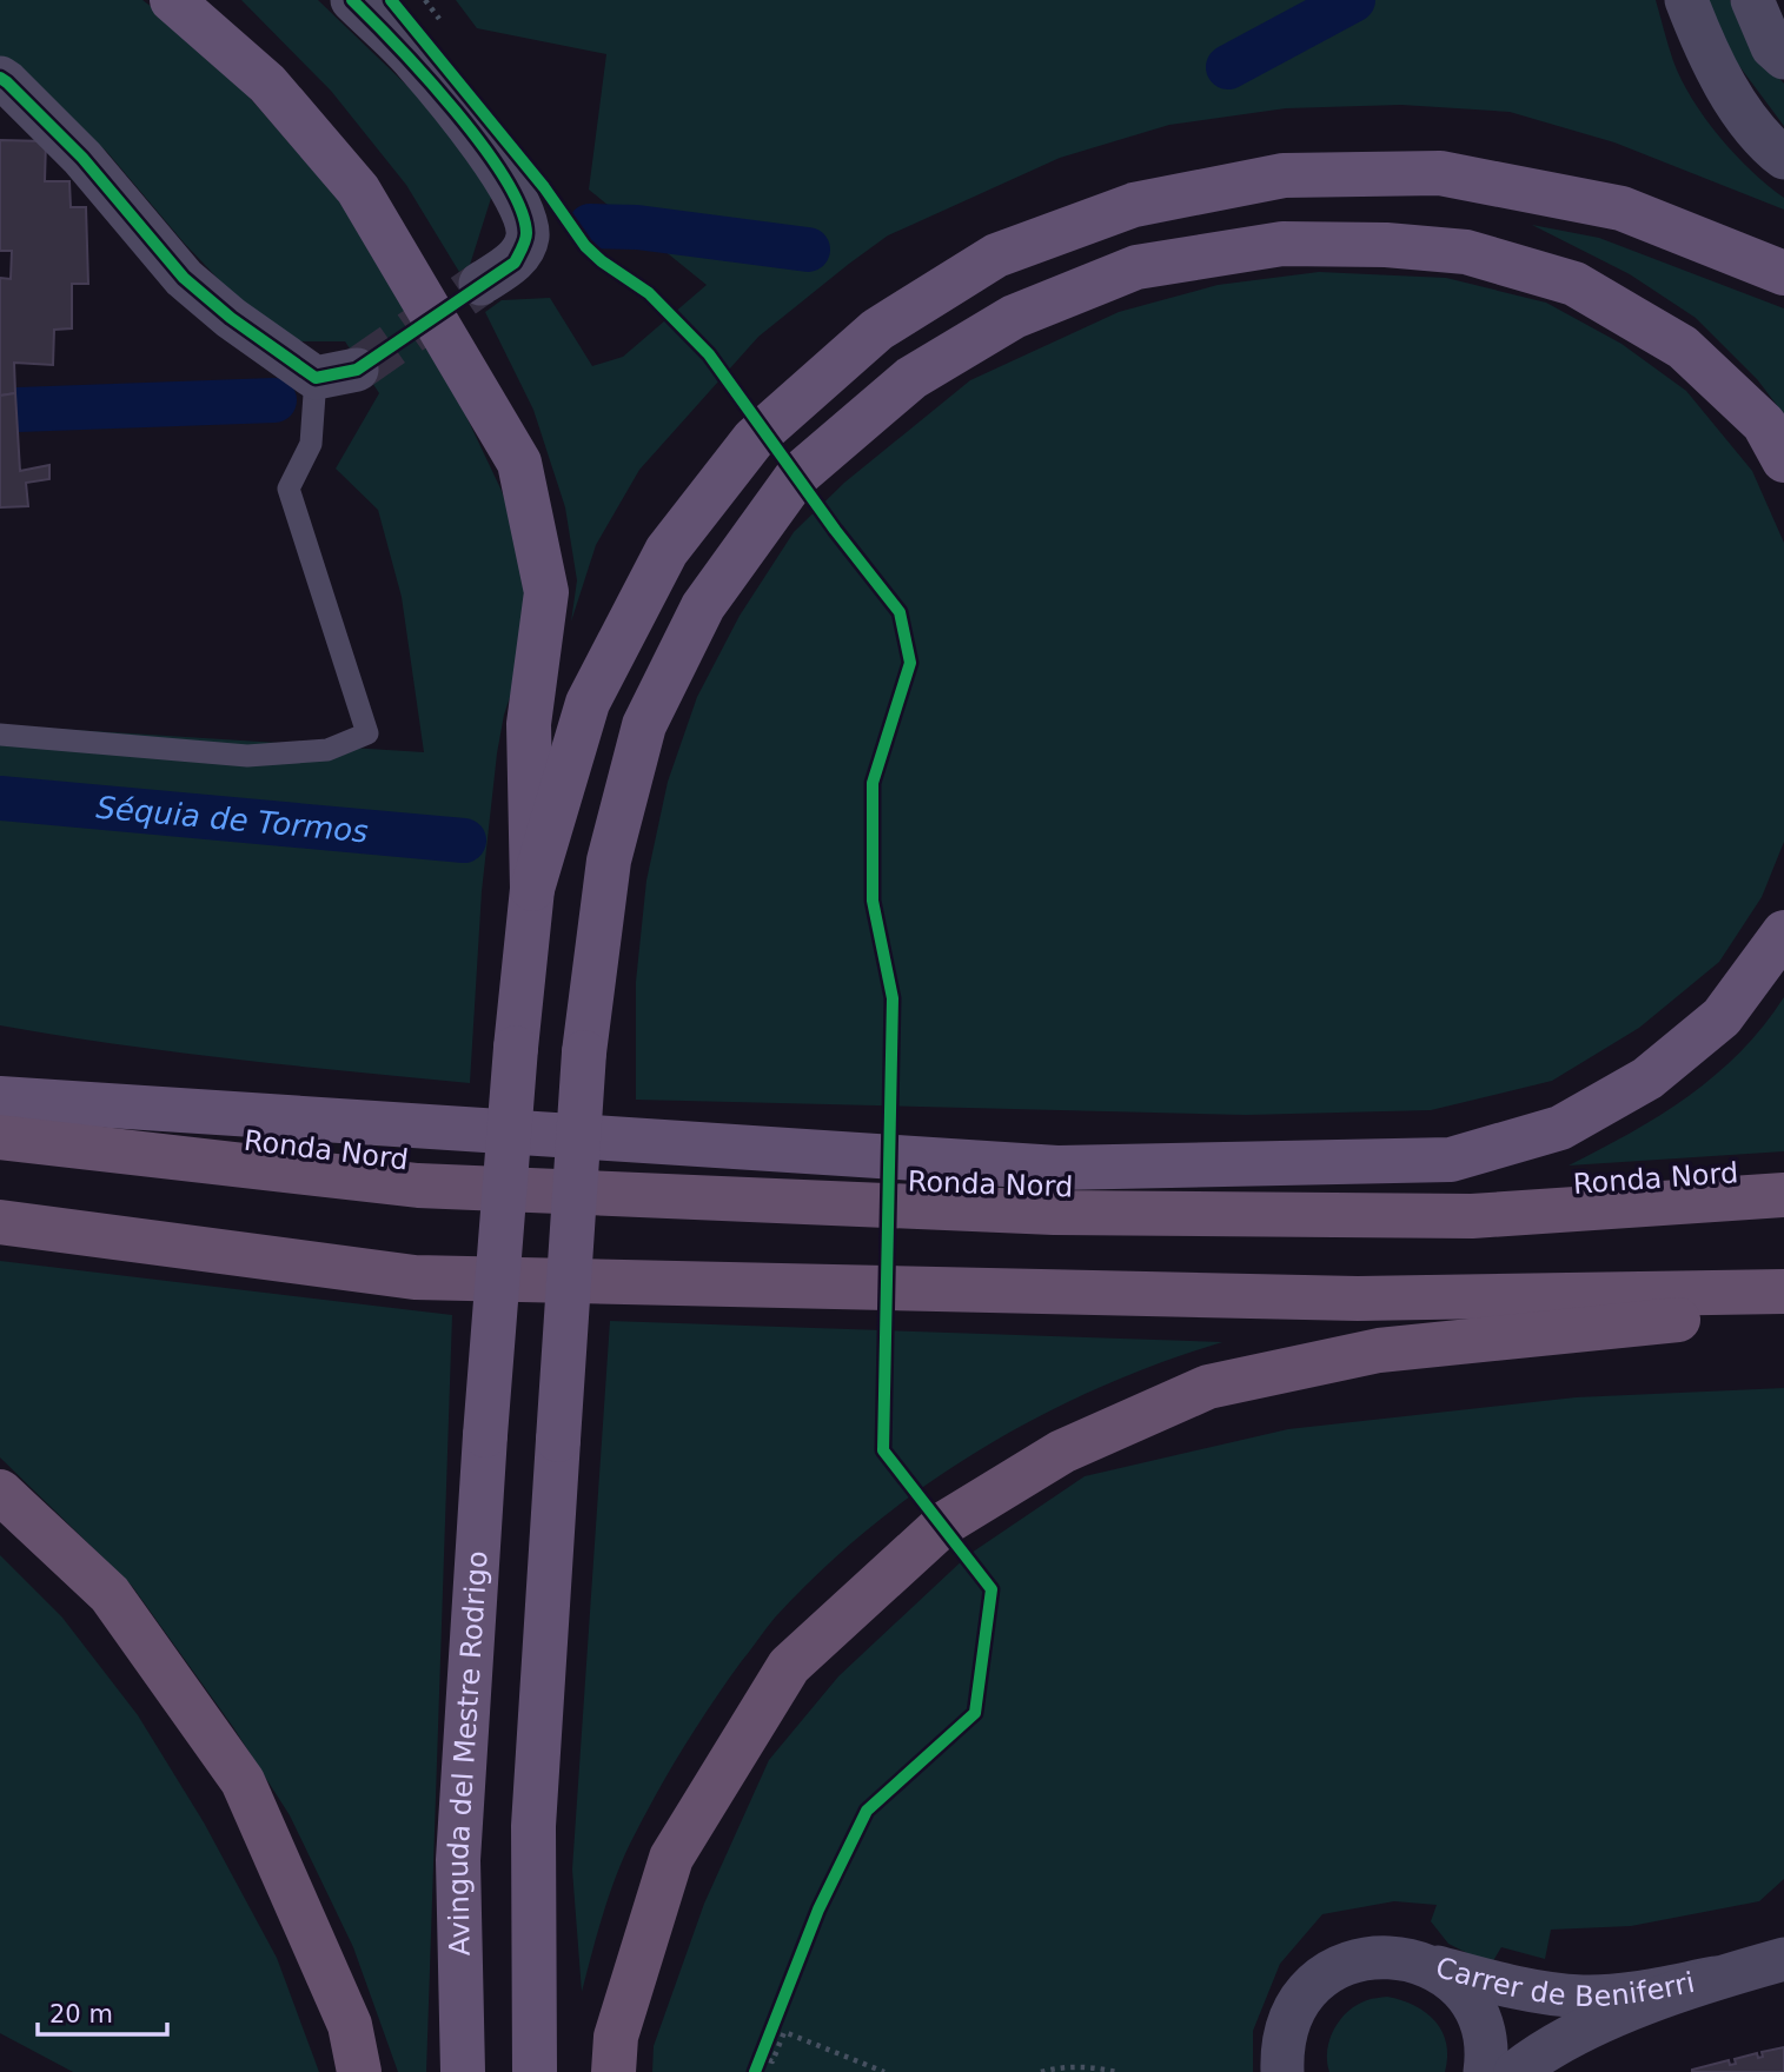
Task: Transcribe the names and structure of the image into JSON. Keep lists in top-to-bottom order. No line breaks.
{"streets":{"highway":["Ronda Nord"],"main road":["Avinguda del Mestre Rodrigo"],"street":["Carrer de Beniferri"]},"water":["Séquia de Tormos"],"scale_bar":"20 m"}
